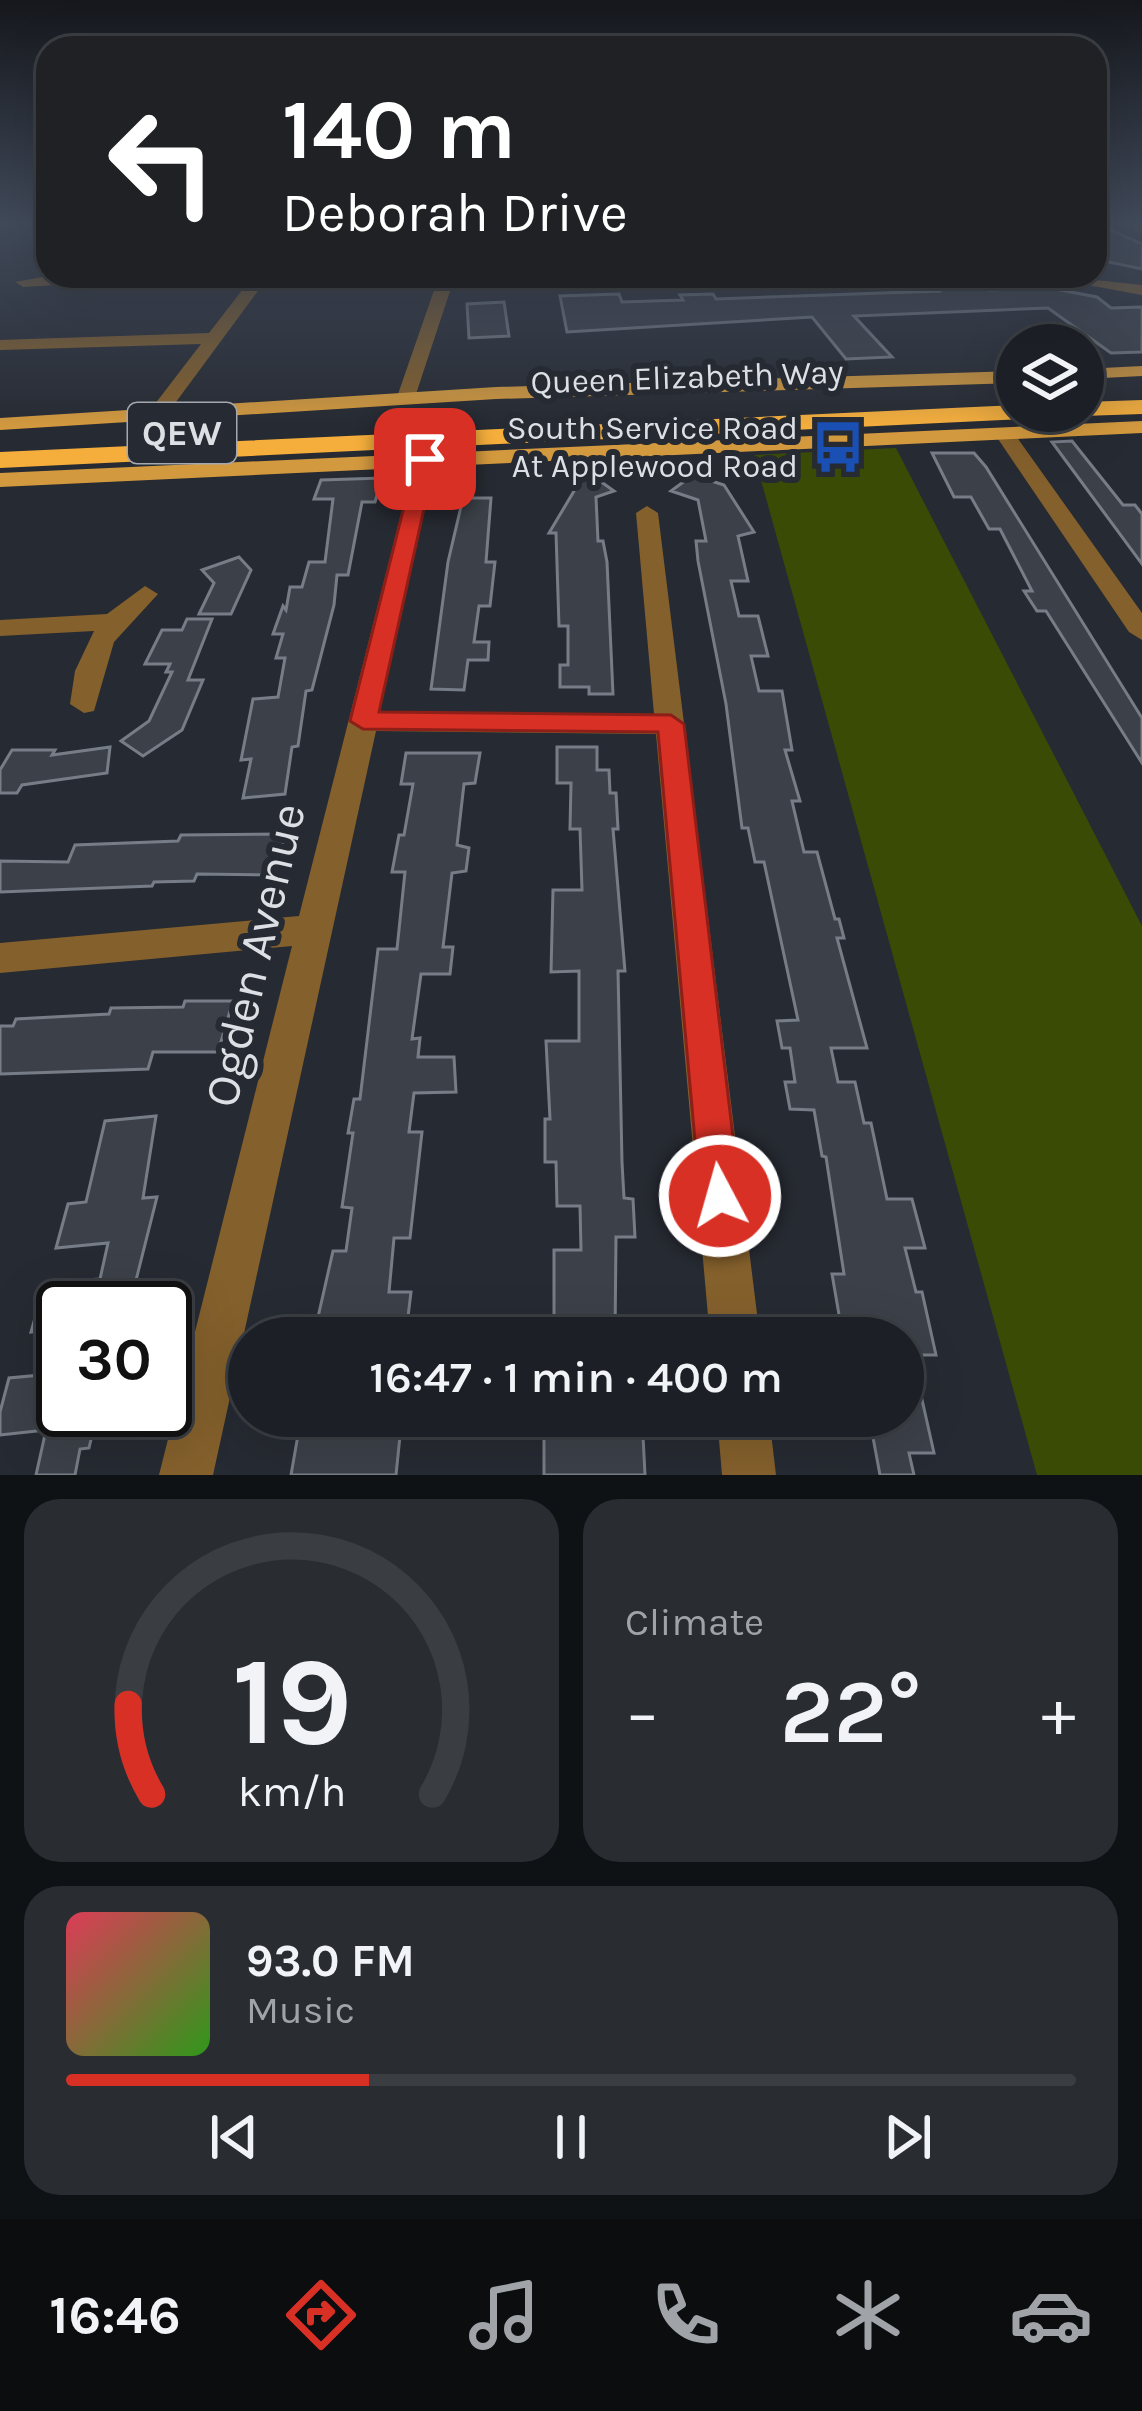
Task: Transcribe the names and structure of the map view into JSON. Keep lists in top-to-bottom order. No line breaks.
{"streets":{"highway":["Queen Elizabeth Way","QEW"],"street":["Ogden Avenue"]},"places":{"bus stop":["South Service Road At Applewood Road"]},"page":{"turn":["140 m","Deborah Drive"],"limit":"30","trip":"16:47 · 1 min · 400 m","tile":"Climate","heat":["−","22°","+"],"song":["93.0 FM","Music"],"tabs":"16:46","gauge":["19","km/h"]}}
